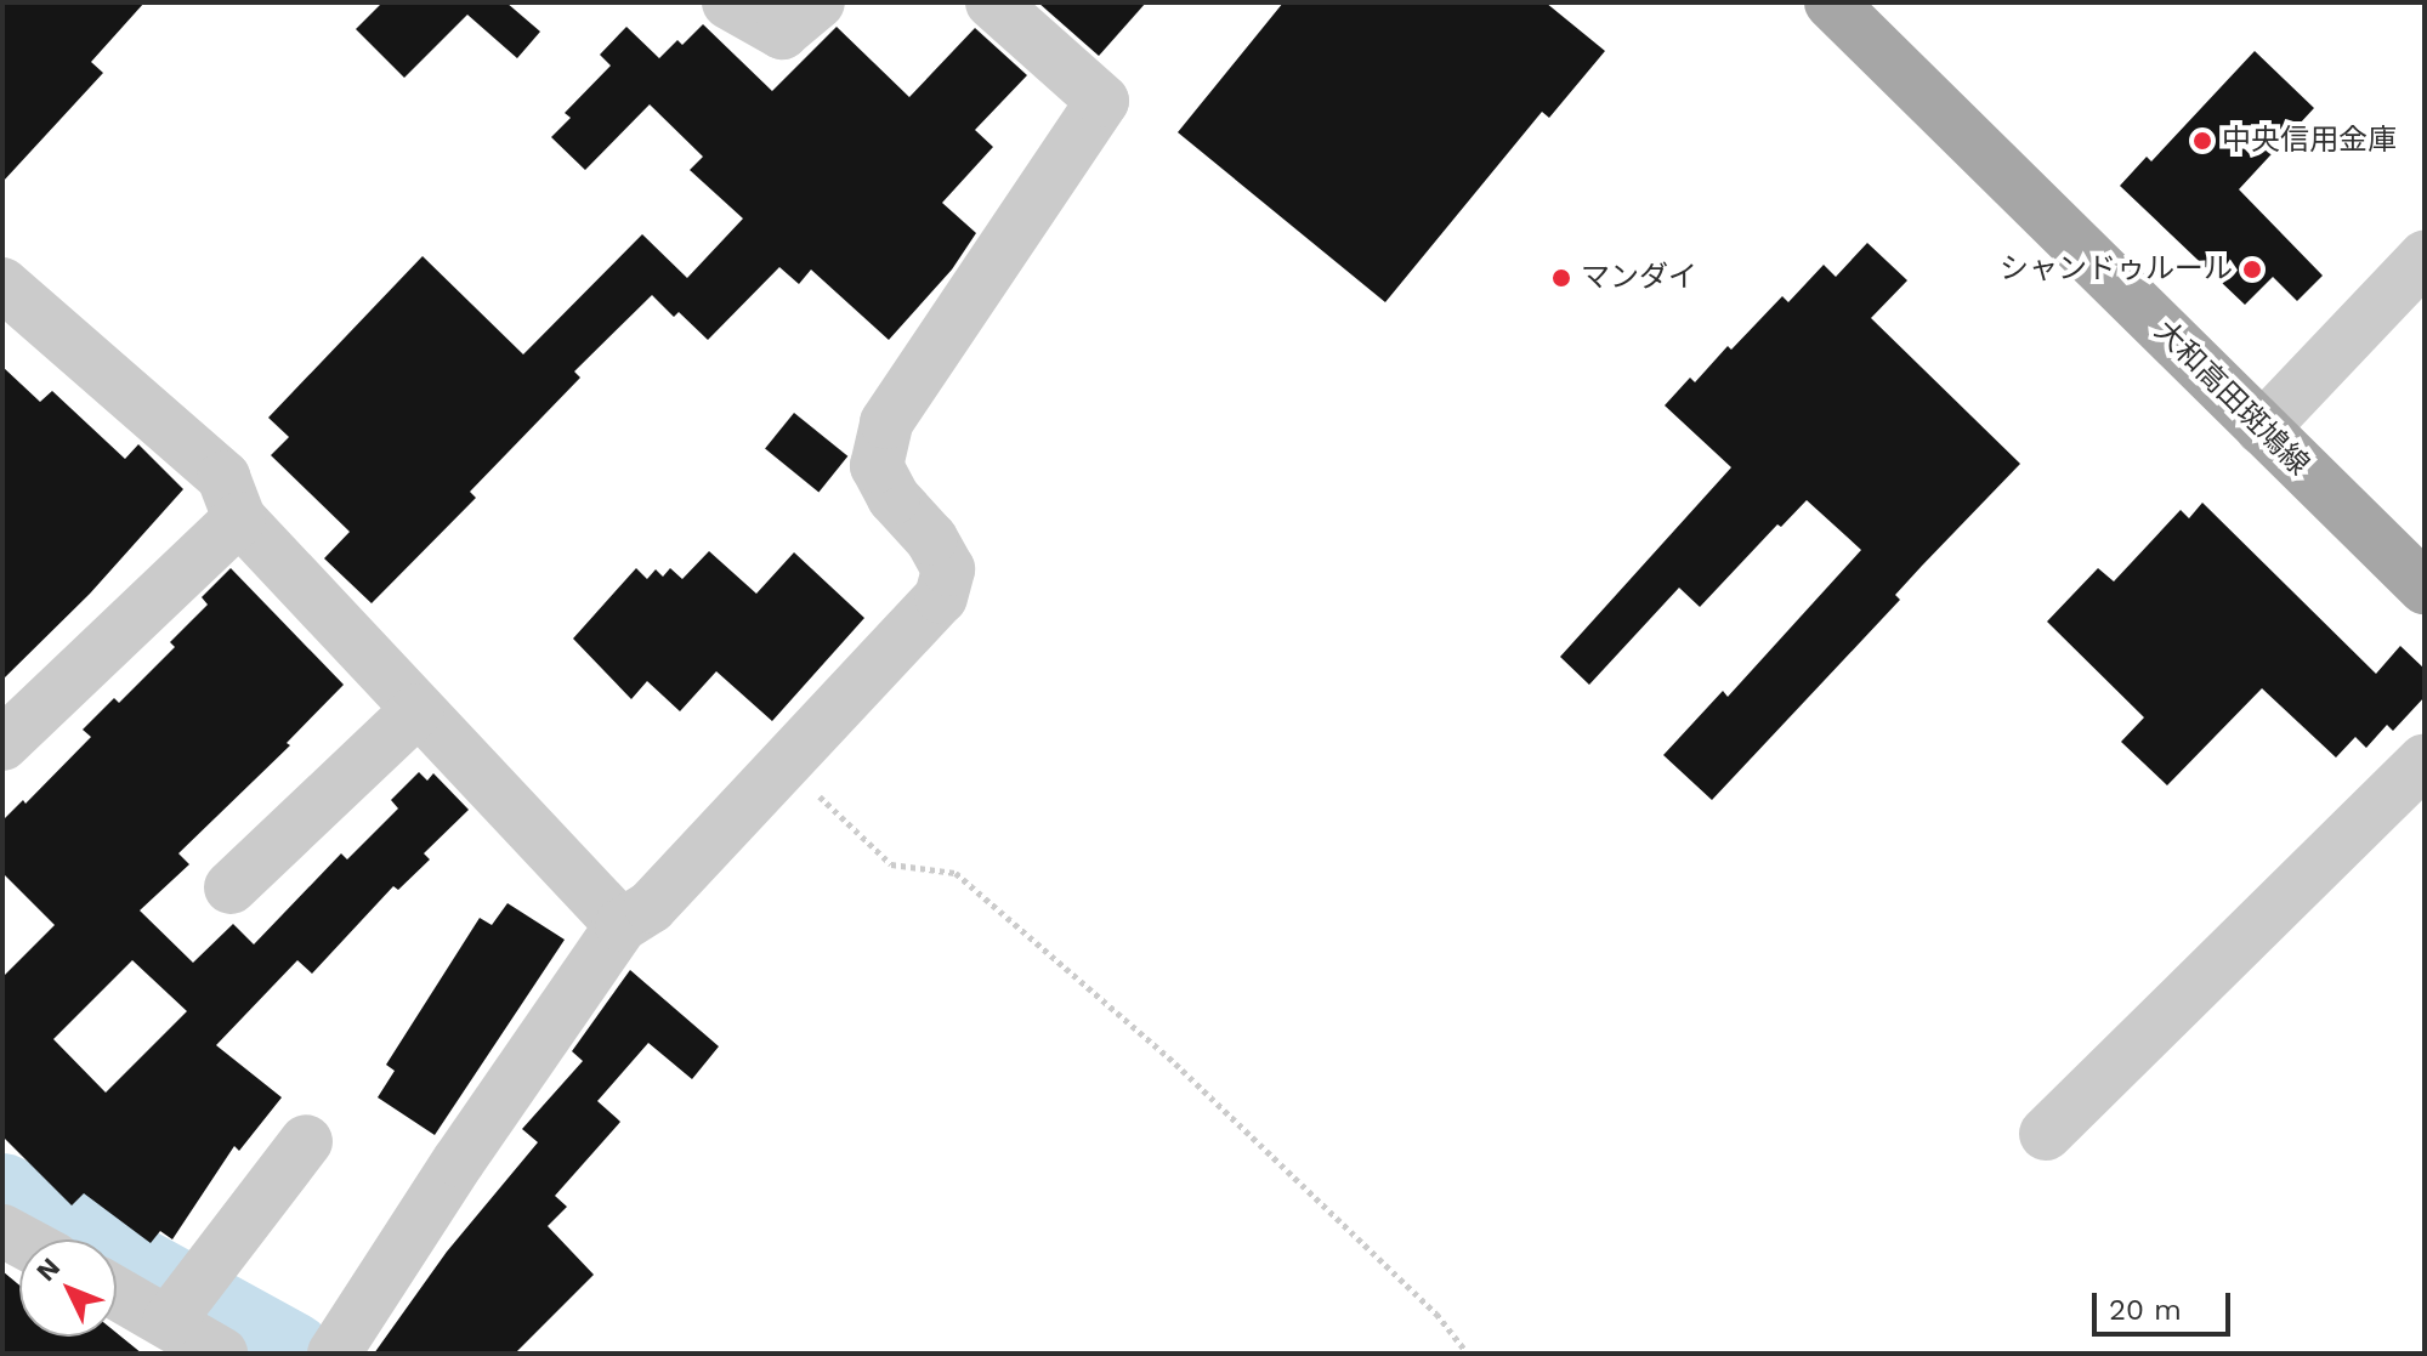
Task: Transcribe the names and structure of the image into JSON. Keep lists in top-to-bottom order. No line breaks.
{"streets":{"main road":["大和高田斑鳩線"]},"places":["中央信用金庫","シャンドゥルール","マンダイ"],"scale_bar":"20 m","north":"top left"}
